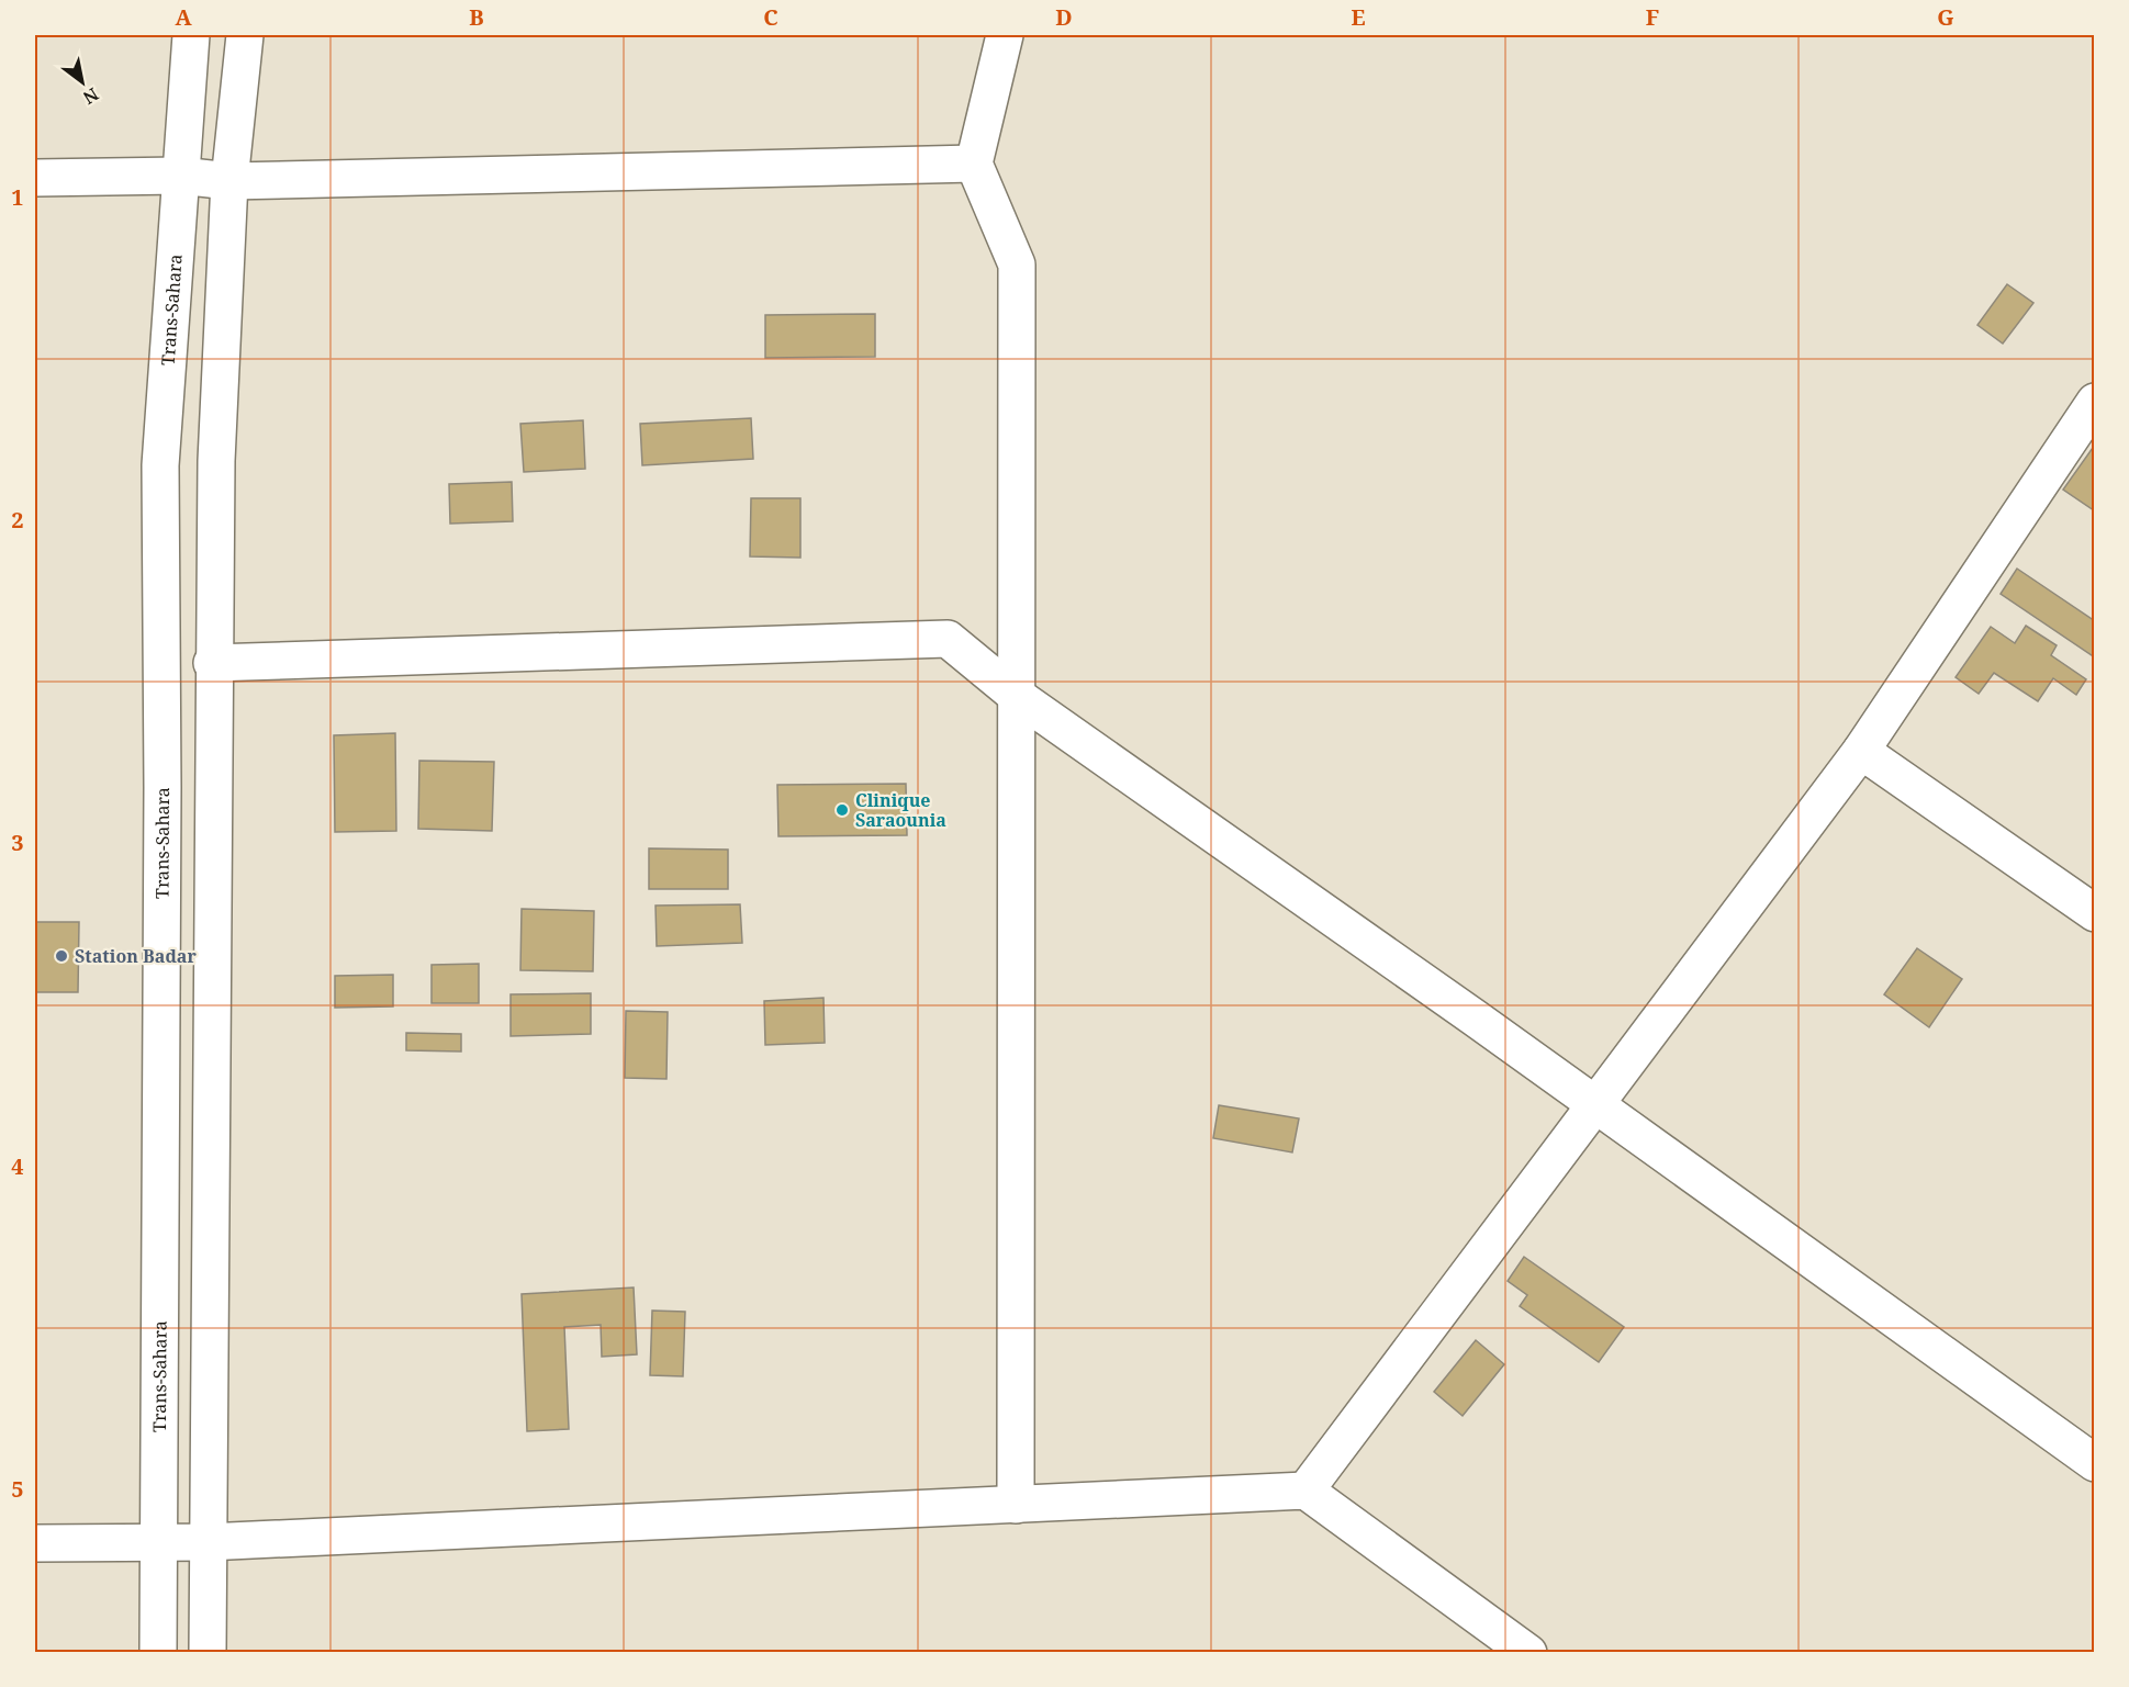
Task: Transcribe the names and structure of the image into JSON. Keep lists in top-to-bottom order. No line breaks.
{"streets":{"street":["Trans-Sahara"]},"places":["Clinique Saraounia","Station Badar"],"north":"bottom right","grid":{"columns":["A","B","C","D","E","F","G"],"rows":["1","2","3","4","5"]}}
